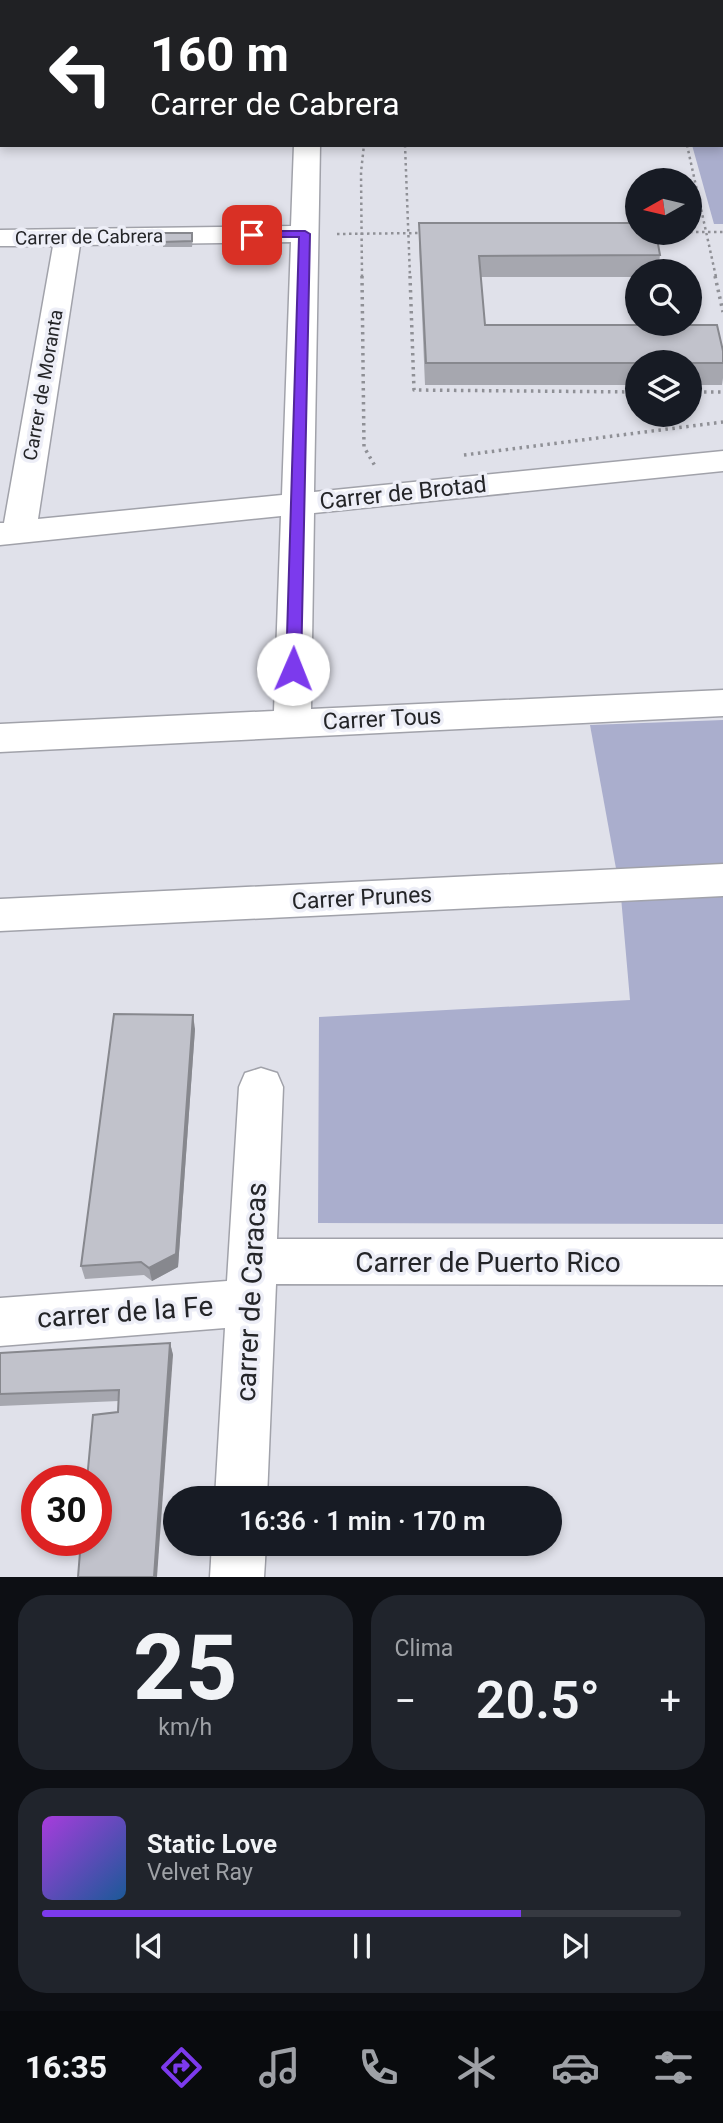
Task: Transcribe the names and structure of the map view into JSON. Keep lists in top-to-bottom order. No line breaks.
{"streets":{"street":["Carrer de Cabrera","Carrer de Moranta","Carrer de Brotad","Carrer Tous","Carrer Prunes","Carrer de Puerto Rico","carrer de Caracas","carrer de la Fe"]},"crossings":[["Carrer de Cabrera","Carrer de Moranta"],["Carrer de Moranta","Carrer de Brotad"],["Carrer de Puerto Rico","carrer de Caracas"],["Carrer de Puerto Rico","carrer de la Fe"],["carrer de Caracas","carrer de la Fe"]],"north":"left","page":{"turn":["160 m","Carrer de Cabrera"],"limit":"30","trip":"16:36 · 1 min · 170 m","tile":[["25","km/h"],"Clima"],"heat":["−","20.5°","+"],"song":["Static Love","Velvet Ray"],"tabs":"16:35"}}
